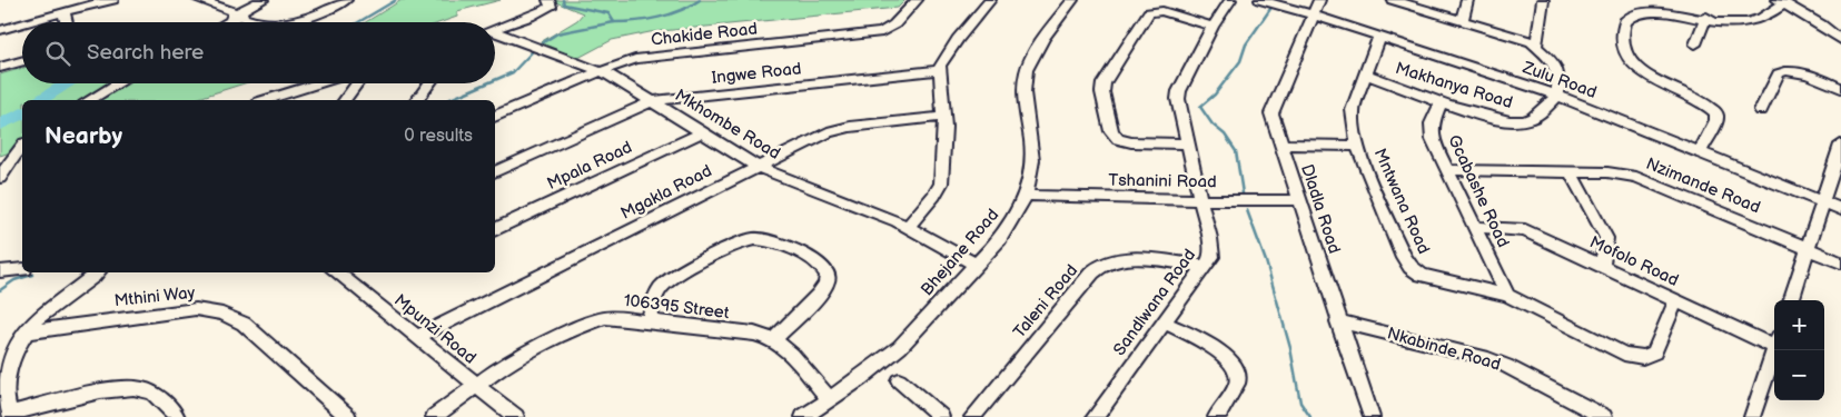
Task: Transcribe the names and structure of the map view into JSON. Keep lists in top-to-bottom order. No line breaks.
{"streets":{"street":["Chakide Road","Ingwe Road","Zulu Road","Makhanya Road","Mkhombe Road","Mpala Road","Tshanini Road","Nzimande Road","Gcabashe Road","Mgakla Road","Mntwana Road","Dladla Road","Bhejane Road","Mofolo Road","Mthini Way","Taleni Road","Sandlwana Road","106395 Street","Mpunzi Road","Nkabinde Road"]},"crossings":[["Chakide Road","Mkhombe Road"],["Ingwe Road","Mkhombe Road"],["Zulu Road","Makhanya Road"],["Zulu Road","Mntwana Road"],["Zulu Road","Dladla Road"],["Makhanya Road","Gcabashe Road"],["Makhanya Road","Mntwana Road"],["Mkhombe Road","Mpala Road"],["Mkhombe Road","Mgakla Road"],["Mkhombe Road","Bhejane Road"],["Tshanini Road","Dladla Road"],["Tshanini Road","Bhejane Road"],["Tshanini Road","Sandlwana Road"],["Nzimande Road","Gcabashe Road"],["Gcabashe Road","Mntwana Road"],["Gcabashe Road","Mofolo Road"],["Mgakla Road","Mpunzi Road"],["Mntwana Road","Mofolo Road"],["Dladla Road","Nkabinde Road"],["Bhejane Road","106395 Street"],["Taleni Road","Sandlwana Road"],["106395 Street","Mpunzi Road"]],"page":{"search":"Search here","heading":["Nearby","0 results"],"map_buttons":["+","−"]}}
